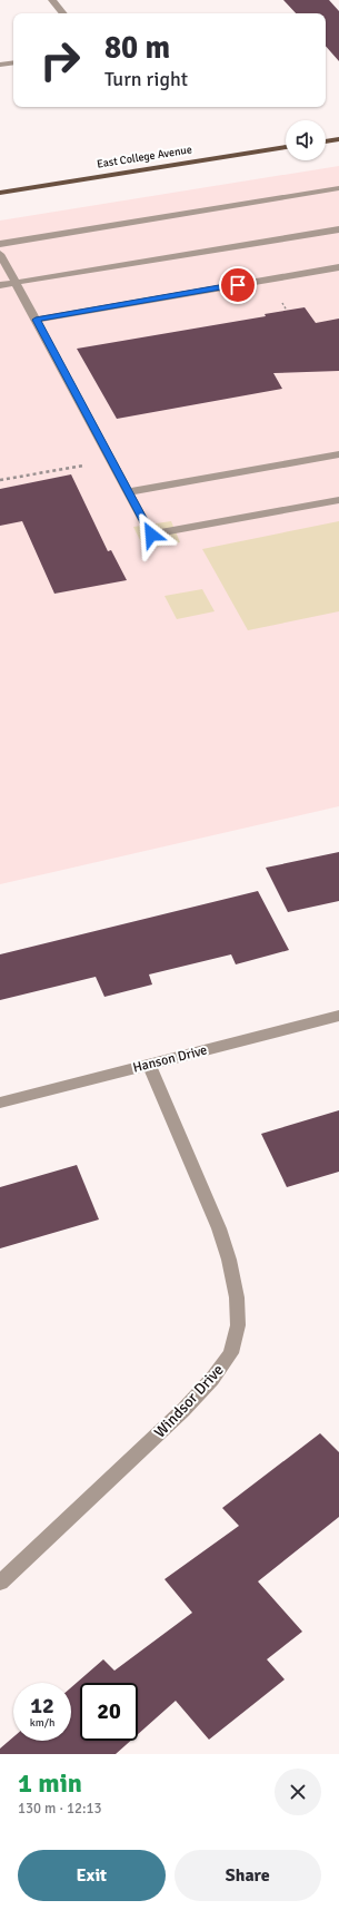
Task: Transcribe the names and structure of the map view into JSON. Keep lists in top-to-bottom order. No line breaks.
{"streets":{"main road":["East College Avenue"],"street":["Hanson Drive","Windsor Drive"]},"crossings":[["Hanson Drive","Windsor Drive"]],"page":{"turn":["80 m","Turn right"],"speed":"12 km/h","limit":"20","heading":["1 min","130 m · 12:13"],"buttons":["Exit","Share"]}}
